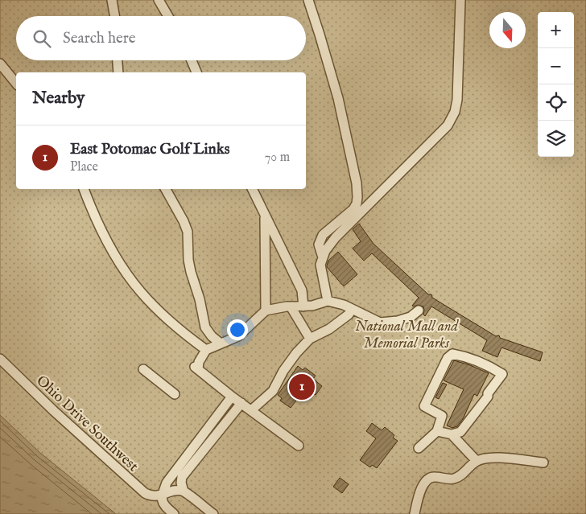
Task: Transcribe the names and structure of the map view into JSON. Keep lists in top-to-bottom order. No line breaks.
{"streets":{"street":["Ohio Drive Southwest"]},"parks":["National Mall and Memorial Parks"],"north":"bottom","page":{"map_buttons":["+","−"],"search":"Search here","heading":"Nearby","list":[{"mark":"1","name":"East Potomac Golf Links","note":"Place","value":"70 m"}],"pins":"1"}}
